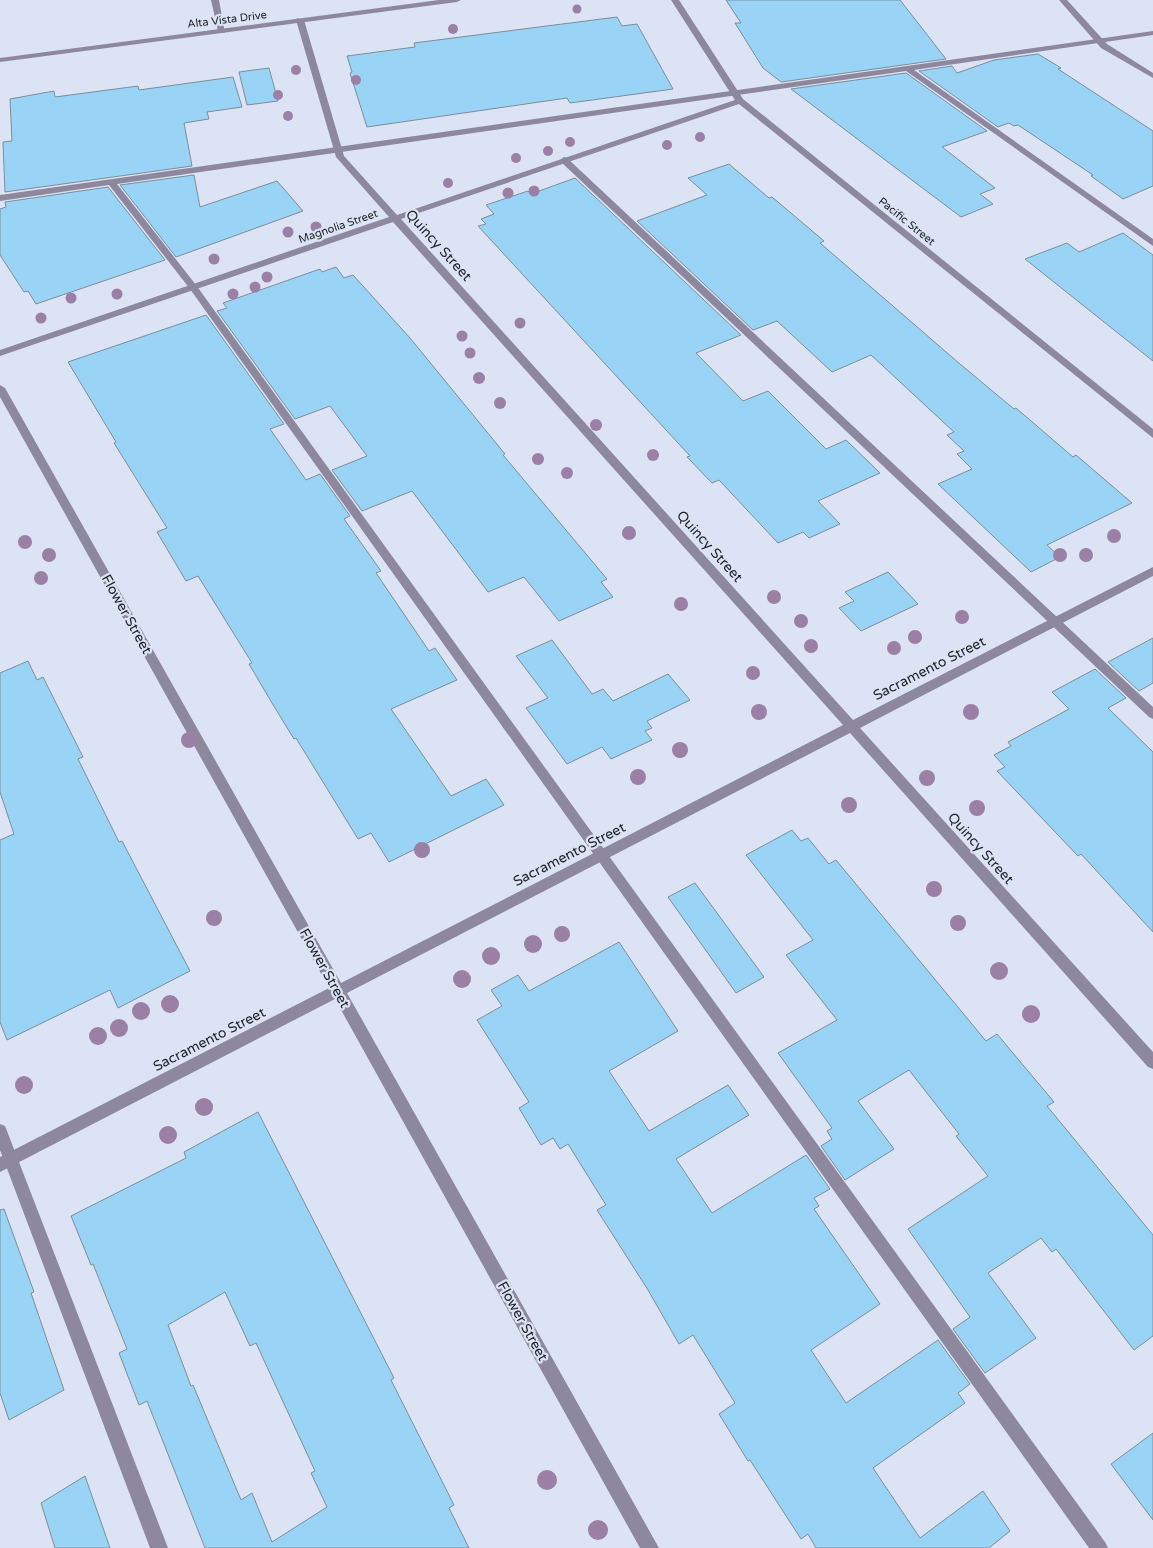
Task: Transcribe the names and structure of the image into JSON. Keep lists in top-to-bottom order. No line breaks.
{"streets":{"street":["Alta Vista Drive","Pacific Street","Magnolia Street","Quincy Street","Flower Street","Sacramento Street"]},"crossings":[["Alta Vista Drive","Quincy Street"],["Pacific Street","Magnolia Street"],["Magnolia Street","Quincy Street"],["Quincy Street","Sacramento Street"],["Flower Street","Sacramento Street"]]}
